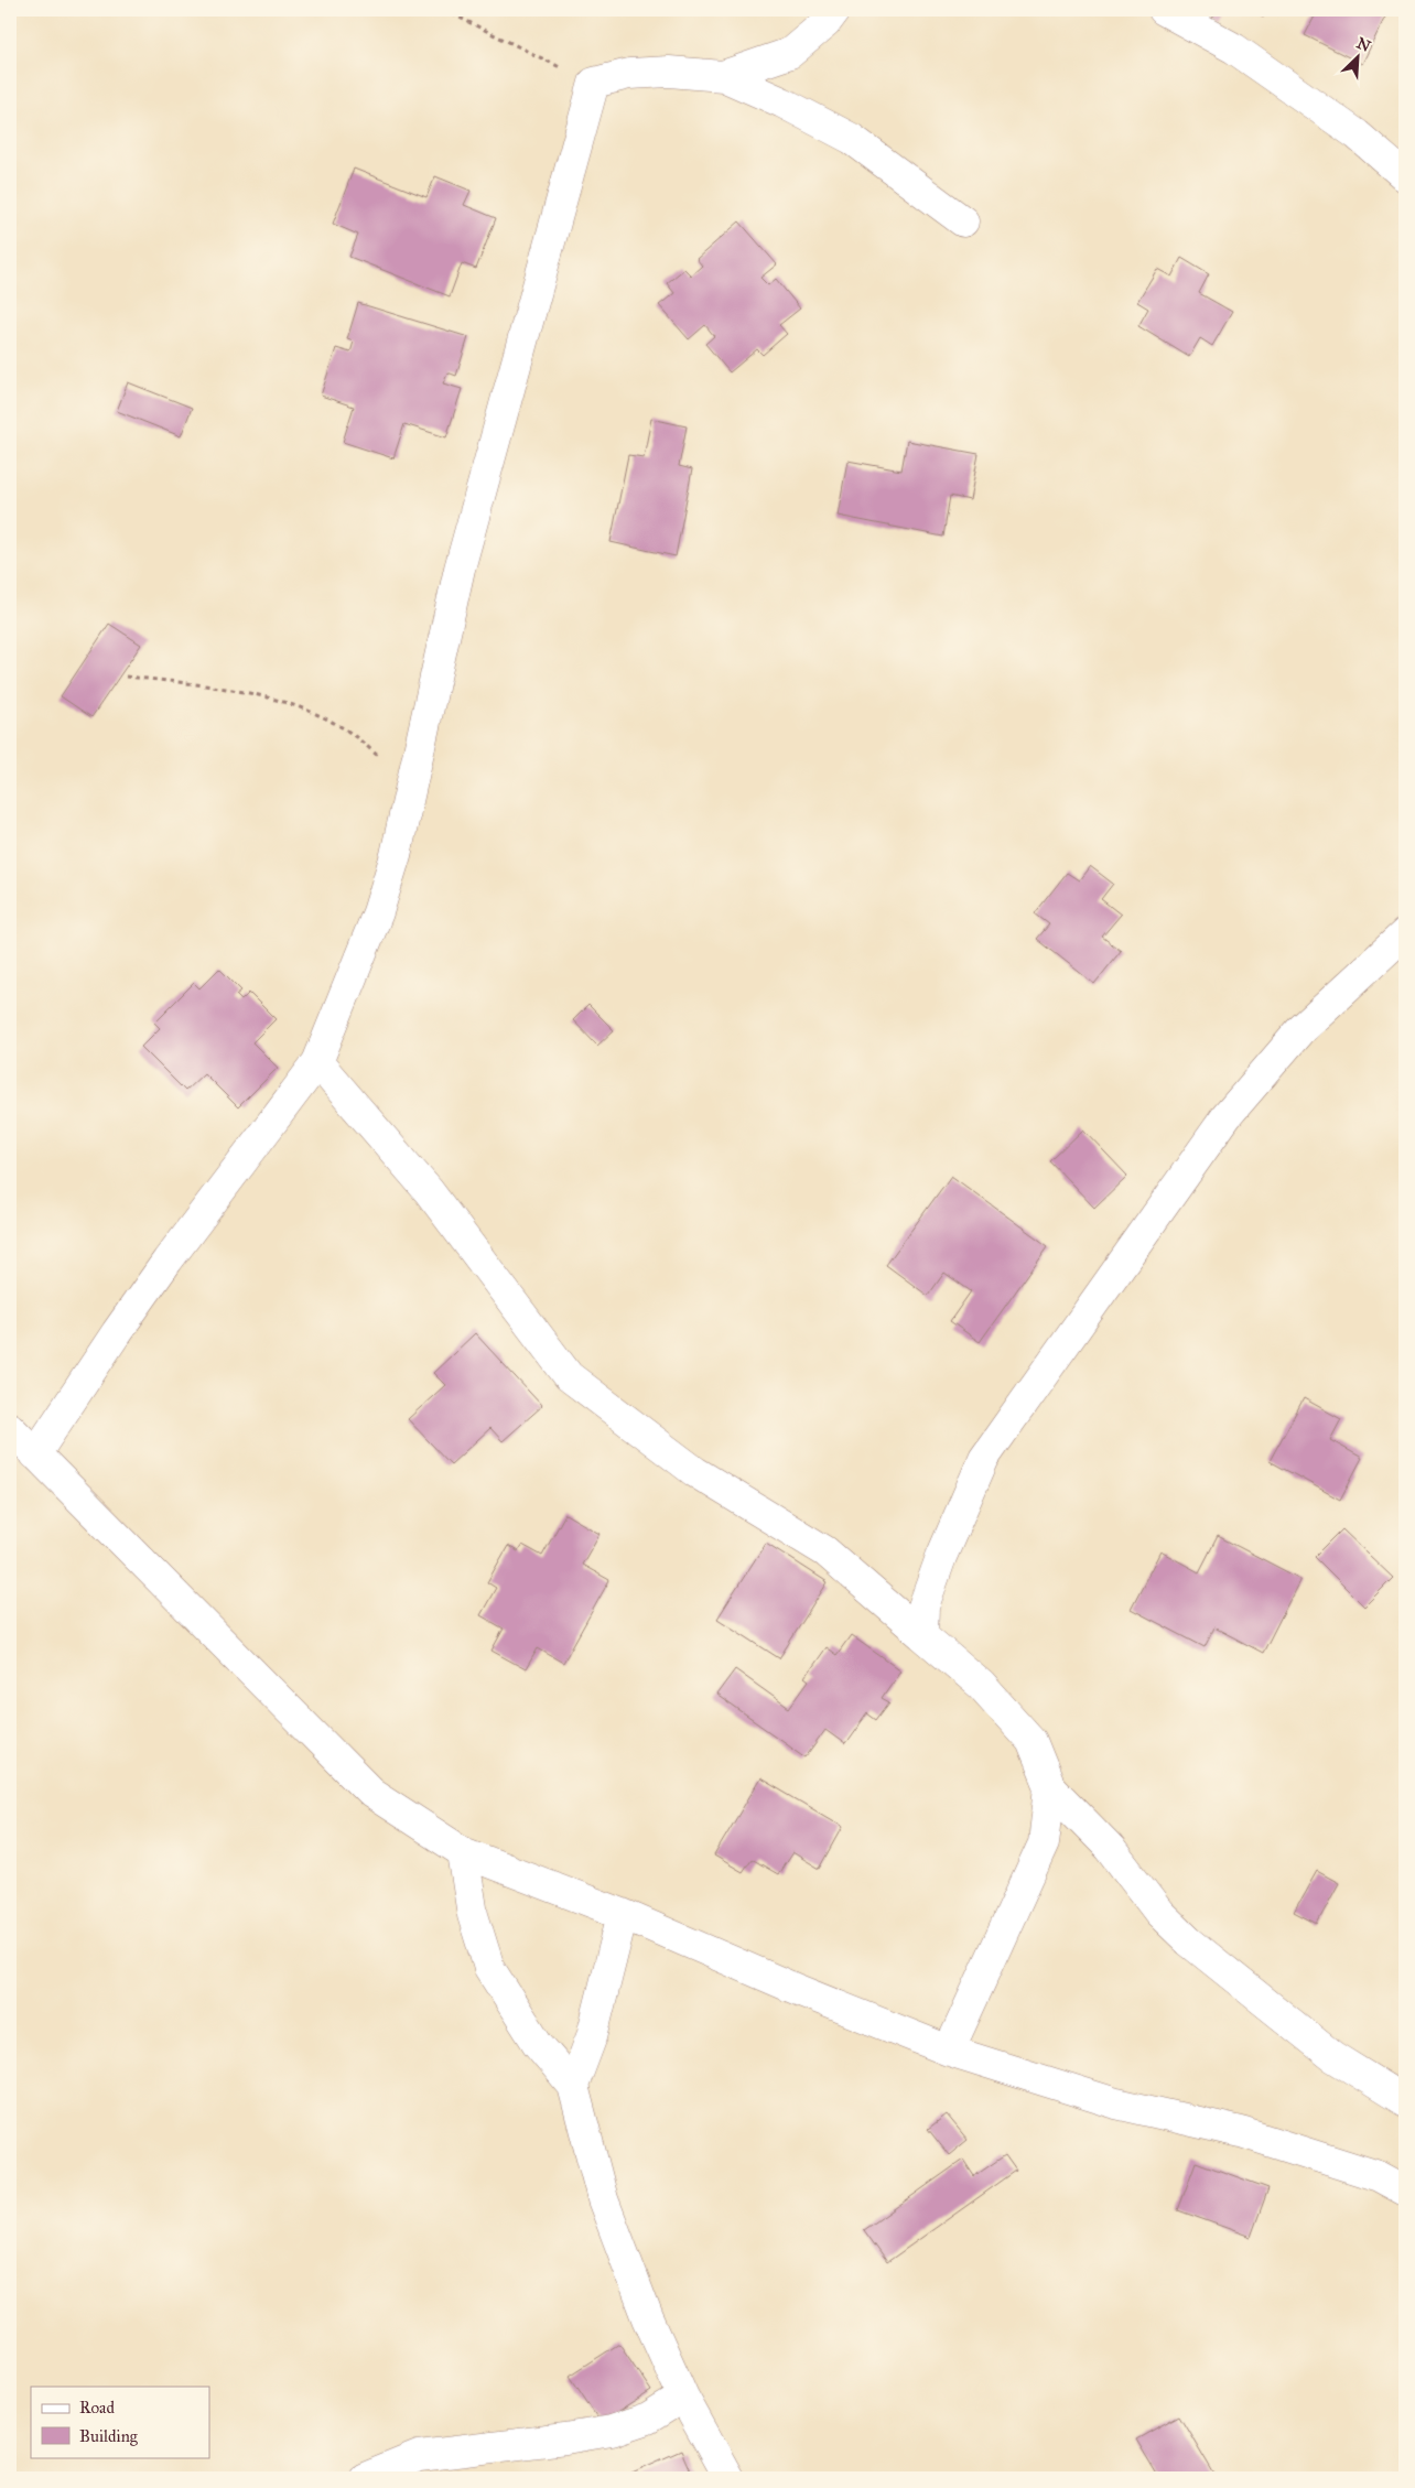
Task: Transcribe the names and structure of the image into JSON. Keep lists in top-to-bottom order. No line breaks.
{"legend":["Road","Building"],"north":"top right"}
